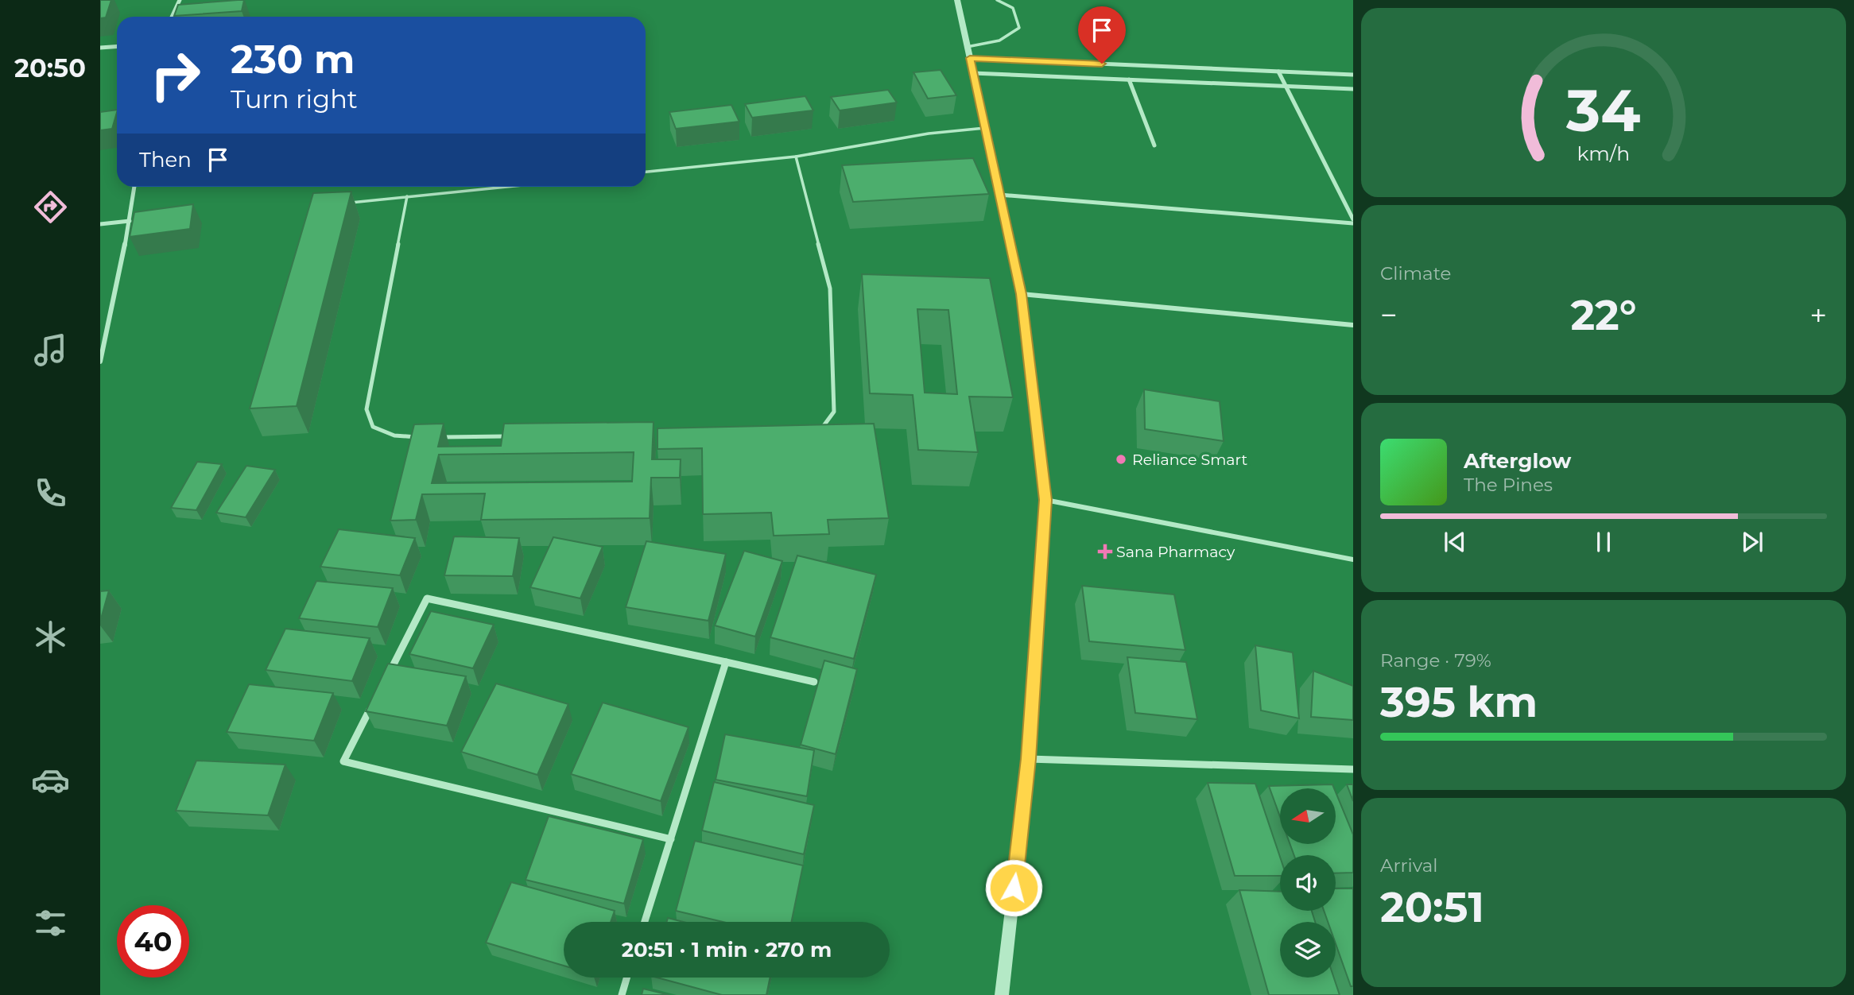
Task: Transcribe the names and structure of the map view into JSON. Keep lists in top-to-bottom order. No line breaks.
{"places":{"other":["Reliance Smart"],"health":["Sana Pharmacy"]},"north":"left","page":{"tabs":"20:50","turn":["230 m","Turn right"],"then":"Then","tile":["Climate",["Range · 79%","395 km"],["Arrival","20:51"]],"heat":["−","22°","+"],"song":["Afterglow","The Pines"],"limit":"40","trip":"20:51 · 1 min · 270 m","gauge":["34","km/h"]}}
